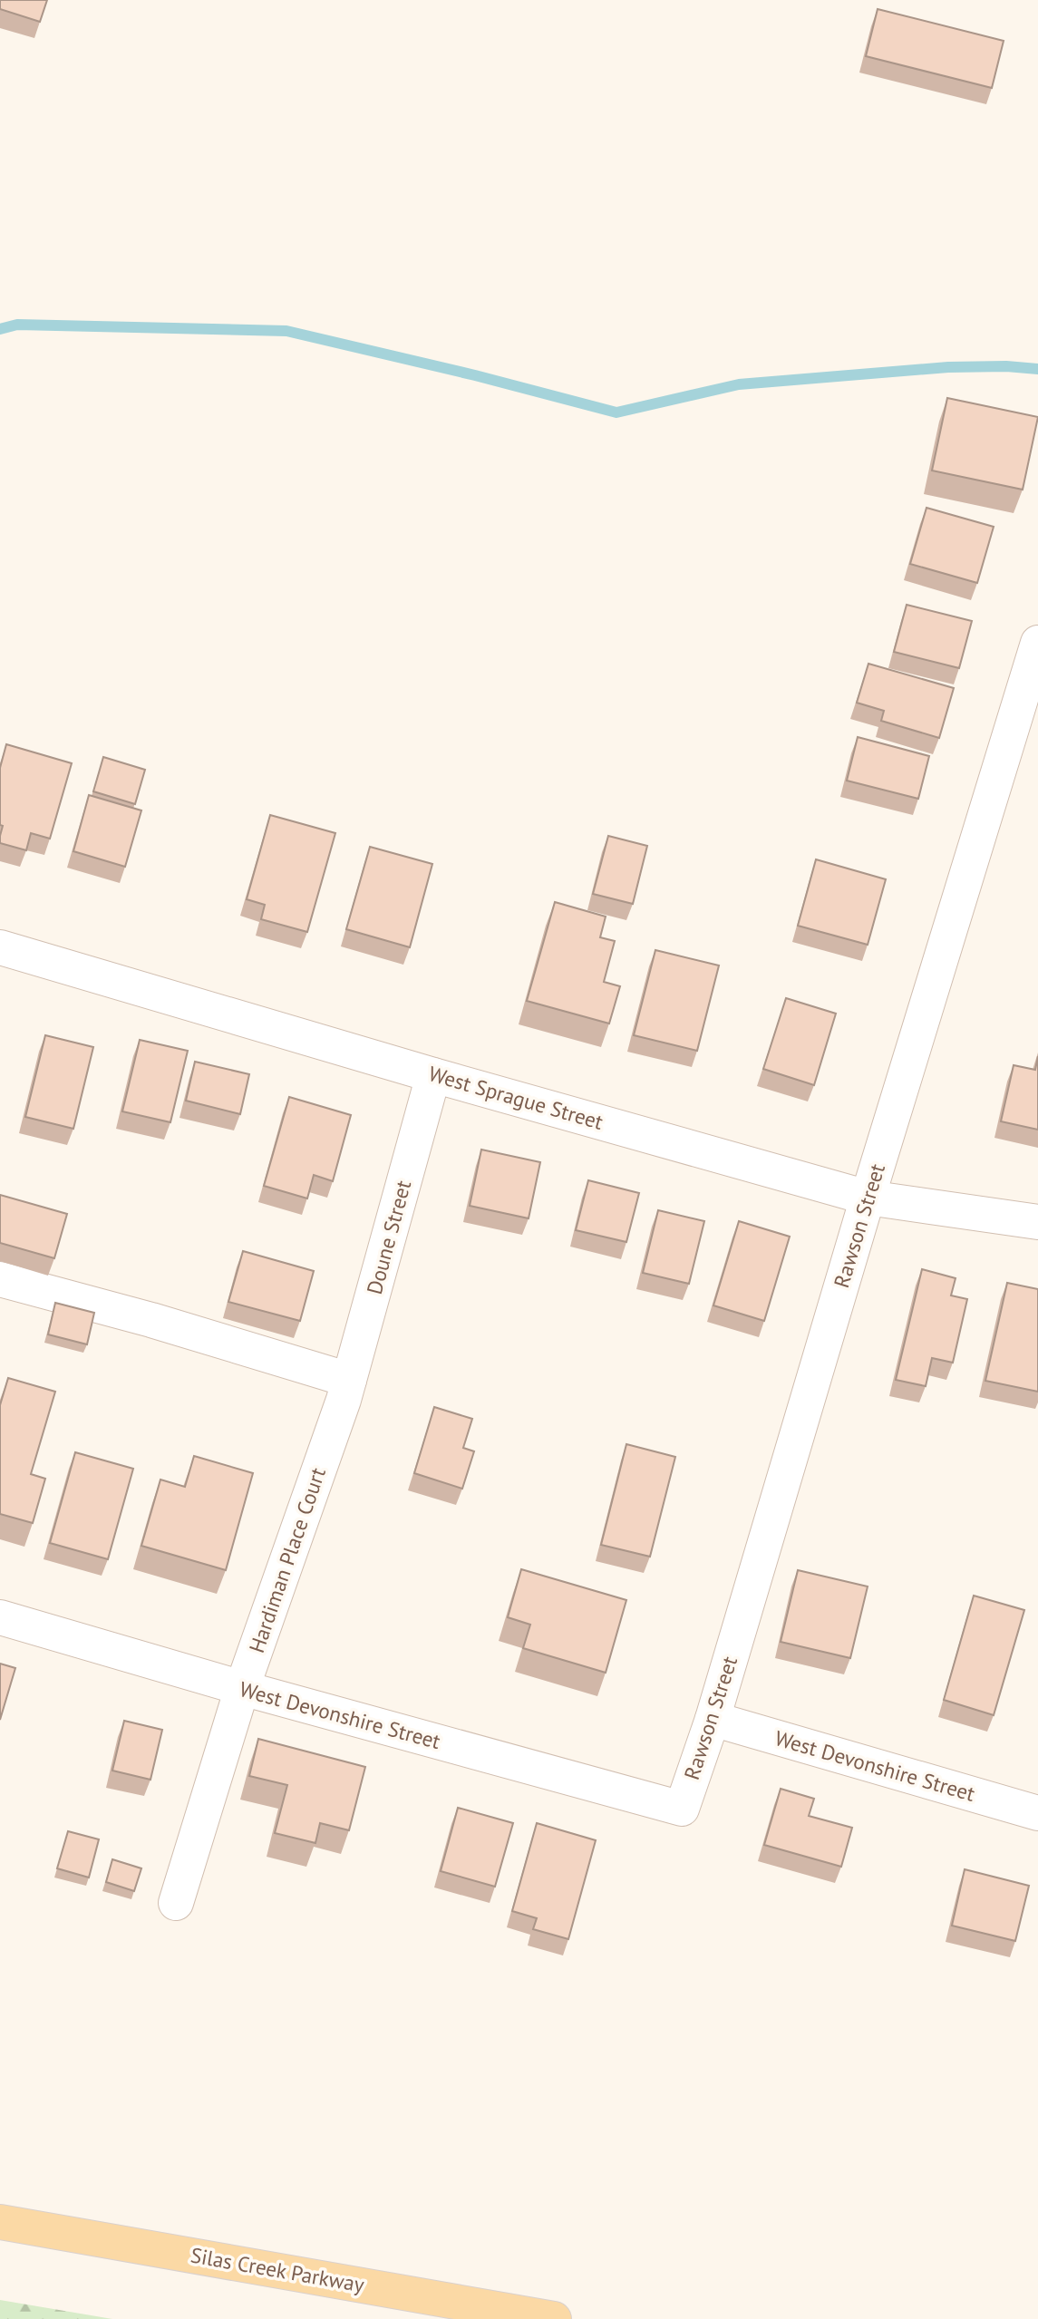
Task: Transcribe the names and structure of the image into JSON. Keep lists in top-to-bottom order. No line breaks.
{"streets":{"main road":["Silas Creek Parkway"],"street":["West Sprague Street","Rawson Street","Doune Street","Hardiman Place Court","West Devonshire Street"]},"crossings":[["West Sprague Street","Rawson Street"],["West Sprague Street","Doune Street"],["Rawson Street","West Devonshire Street"],["Doune Street","Hardiman Place Court"],["Hardiman Place Court","West Devonshire Street"]]}
